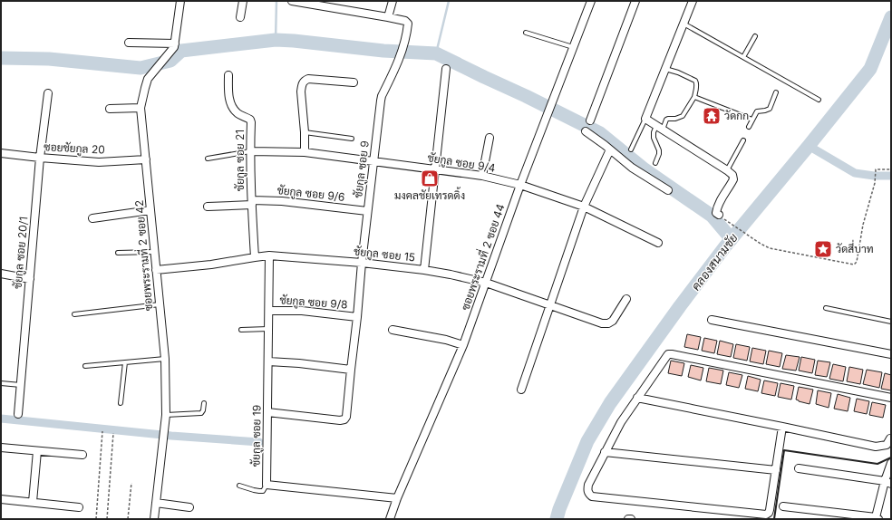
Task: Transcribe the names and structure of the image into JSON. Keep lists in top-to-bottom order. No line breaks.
{"streets":{"street":["ซอยชัยกูล 20","ชัยกูล ซอย 21","ชัยกูล ซอย 9/4","ชัยกูล ซอย 9","ชัยกูล ซอย 9/6","ชัยกูล ซอย 20/1","ชัยกูล ซอย 15","ซอยพระรามที่ 2 ซอย 42","ซอยพระรามที่ 2 ซอย 44","ชัยกูล ซอย 9/8","ชัยกูล ซอย 19"]},"crossings":[["ซอยชัยกูล 20","ชัยกูล ซอย 20/1"],["ซอยชัยกูล 20","ซอยพระรามที่ 2 ซอย 42"],["ชัยกูล ซอย 21","ชัยกูล ซอย 9/4"],["ชัยกูล ซอย 21","ชัยกูล ซอย 9/6"],["ชัยกูล ซอย 21","ชัยกูล ซอย 15"],["ชัยกูล ซอย 9/4","ชัยกูล ซอย 9"],["ชัยกูล ซอย 9/4","ซอยพระรามที่ 2 ซอย 44"],["ชัยกูล ซอย 9","ชัยกูล ซอย 9/6"],["ชัยกูล ซอย 9","ชัยกูล ซอย 15"],["ชัยกูล ซอย 9","ชัยกูล ซอย 9/8"],["ชัยกูล ซอย 9","ชัยกูล ซอย 19"],["ชัยกูล ซอย 15","ซอยพระรามที่ 2 ซอย 42"],["ชัยกูล ซอย 15","ซอยพระรามที่ 2 ซอย 44"],["ชัยกูล ซอย 15","ชัยกูล ซอย 19"],["ชัยกูล ซอย 9/8","ชัยกูล ซอย 19"]],"water":["คลองสนามชัย"],"places":{"temple":["วัดกก"],"shop":["มงคลชัยเทรดดิ้ง"],"place":["วัดสี่บาท"]}}
